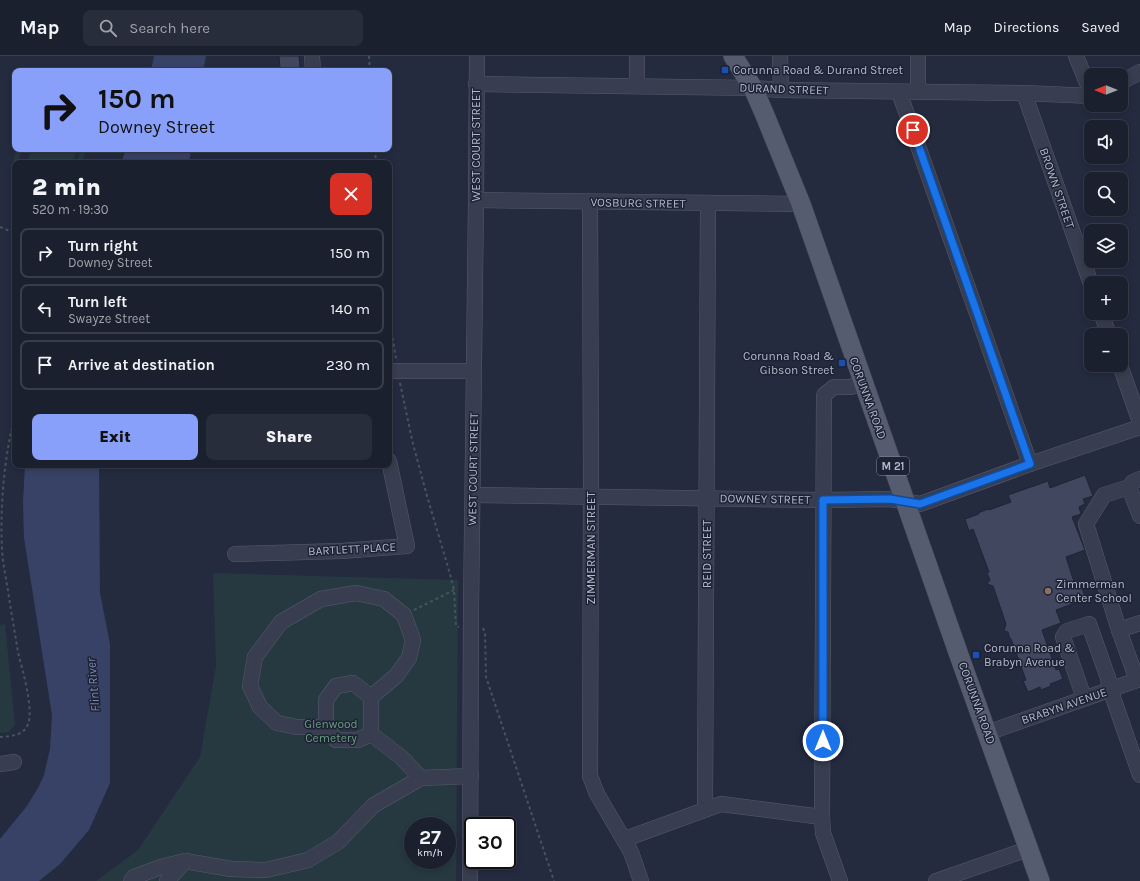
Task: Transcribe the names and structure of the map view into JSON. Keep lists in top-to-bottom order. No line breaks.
{"streets":{"main road":["CORUNNA ROAD","M 21"],"street":["DURAND STREET","WEST COURT STREET","BROWN STREET","VOSBURG STREET","DOWNEY STREET","ZIMMERMAN STREET","BARTLETT PLACE","REID STREET","BRABYN AVENUE"]},"crossings":[["DURAND STREET","WEST COURT STREET"],["DURAND STREET","BROWN STREET"],["DURAND STREET","CORUNNA ROAD"],["WEST COURT STREET","VOSBURG STREET"],["WEST COURT STREET","DOWNEY STREET"],["VOSBURG STREET","CORUNNA ROAD"],["VOSBURG STREET","ZIMMERMAN STREET"],["VOSBURG STREET","REID STREET"],["CORUNNA ROAD","DOWNEY STREET"],["CORUNNA ROAD","BRABYN AVENUE"],["DOWNEY STREET","ZIMMERMAN STREET"],["DOWNEY STREET","REID STREET"]],"water":["Flint River"],"parks":["Glenwood Cemetery"],"places":{"transit":["Corunna Road & Durand Street","Corunna Road & Gibson Street","Corunna Road & Brabyn Avenue"],"other":["Zimmerman Center School"]},"north":"left","page":{"header":"Map","search":"Search here","nav":["Map","Directions","Saved"],"map_buttons":["+","−"],"turn":["150 m","Downey Street"],"heading":["2 min","520 m · 19:30"],"list":[{"name":"Turn right","note":"Downey Street","value":"150 m"},{"name":"Turn left","note":"Swayze Street","value":"140 m"},{"name":"Arrive at destination","value":"230 m"}],"buttons":["Exit","Share"],"speed":"27 km/h","limit":"30"}}
